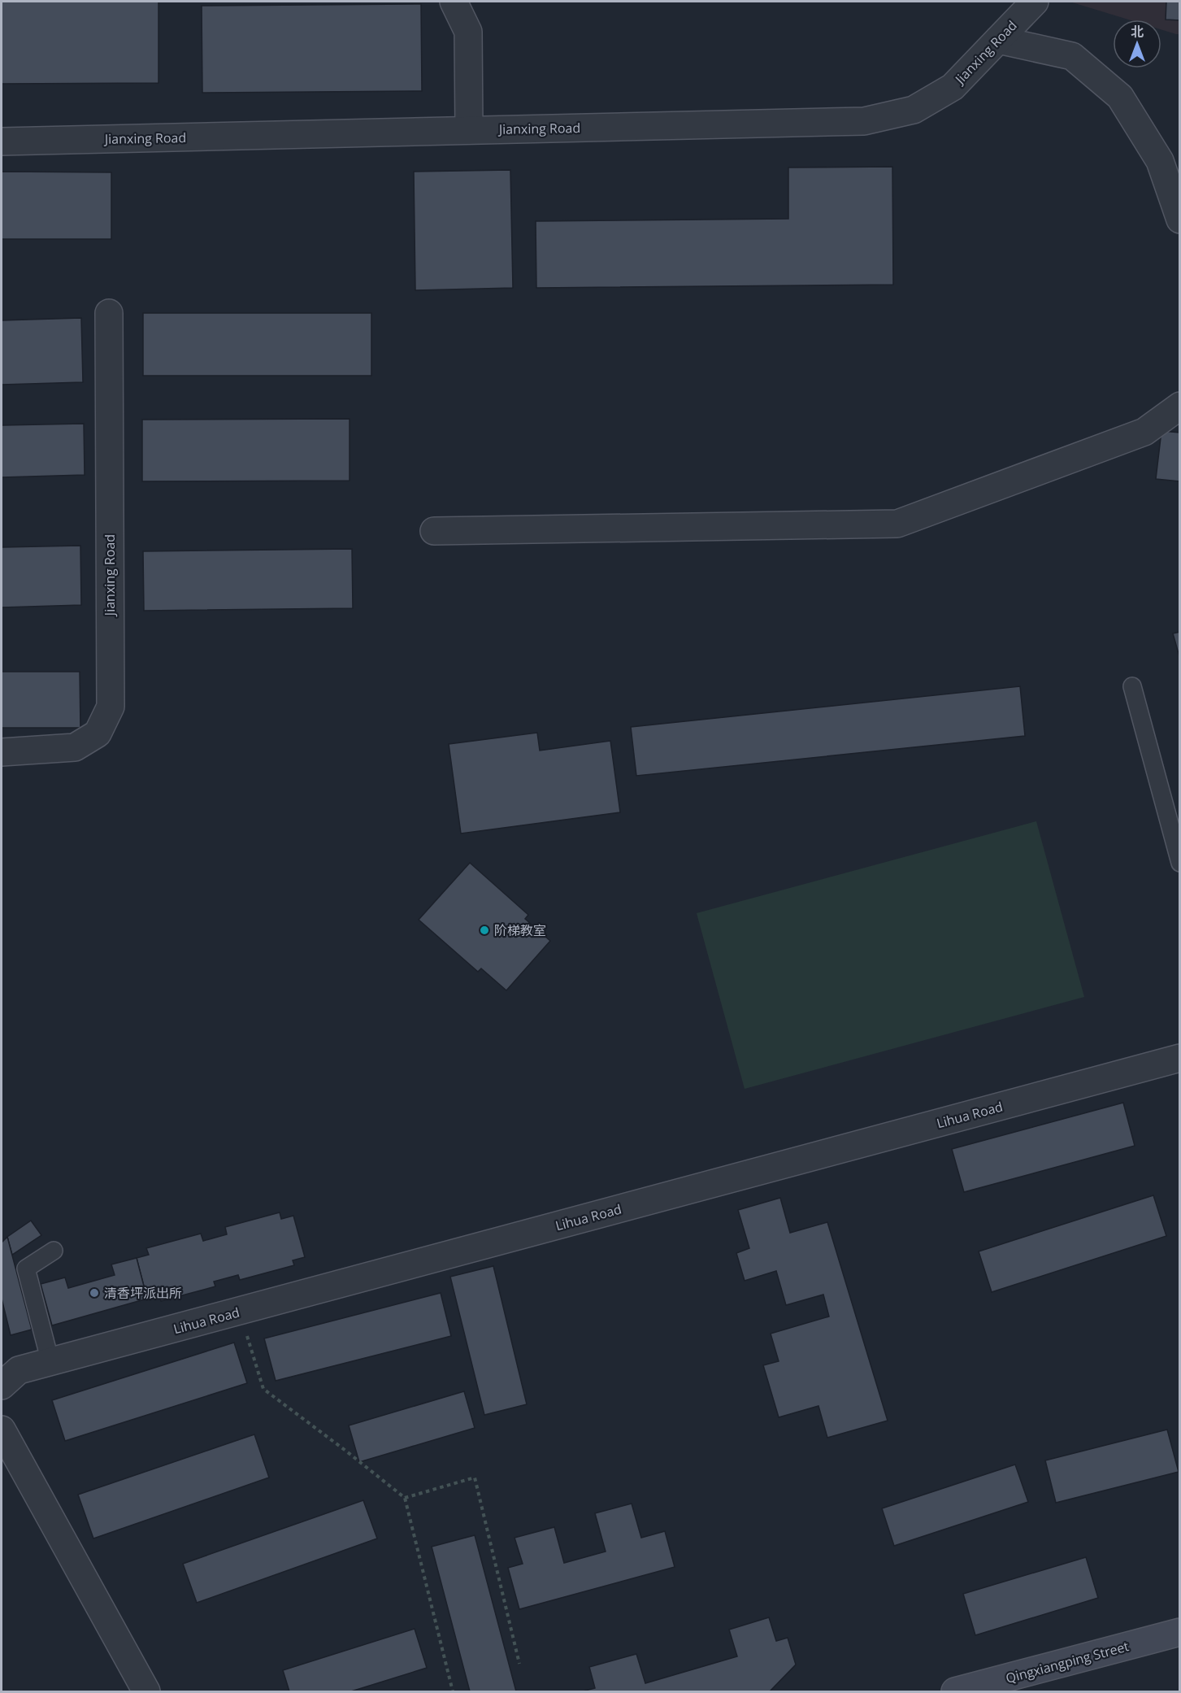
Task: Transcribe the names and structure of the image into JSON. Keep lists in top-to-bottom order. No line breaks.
{"streets":{"street":["Jianxing Road","Lihua Road","Qingxiangping Street"]},"places":["阶梯教室","清香坪派出所"],"north":"top"}
